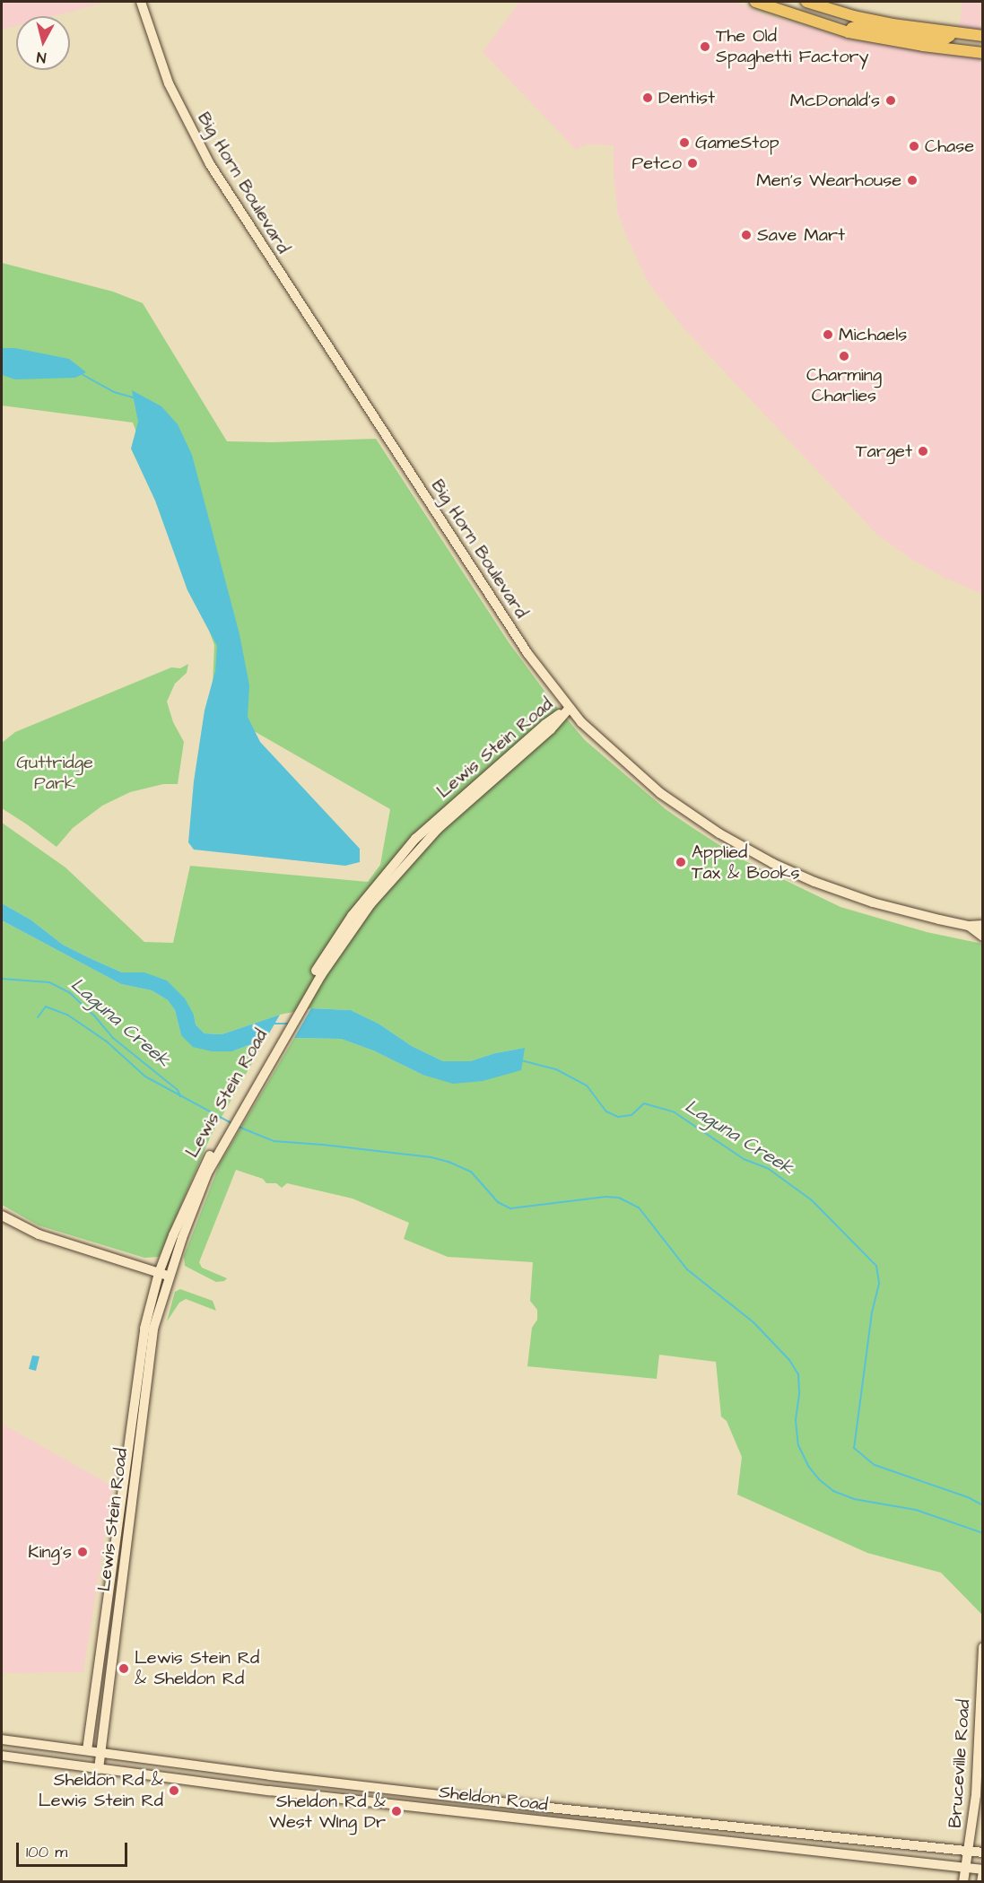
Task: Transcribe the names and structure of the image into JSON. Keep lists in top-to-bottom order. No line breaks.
{"streets":{"main road":["Big Horn Boulevard","Lewis Stein Road","Bruceville Road","Sheldon Road"]},"crossings":[["Big Horn Boulevard","Lewis Stein Road"],["Lewis Stein Road","Sheldon Road"],["Bruceville Road","Sheldon Road"]],"water":["Laguna Creek"],"parks":["Guttridge Park"],"places":["The Old Spaghetti Factory","Dentist","McDonald's","GameStop","Chase","Petco","Men's Wearhouse","Save Mart","Michaels","Charming Charlies","Target","Applied Tax & Books","King's","Lewis Stein Rd & Sheldon Rd","Sheldon Rd & Lewis Stein Rd","Sheldon Rd & West WIng Dr"],"scale_bar":"100 m","north":"bottom"}
